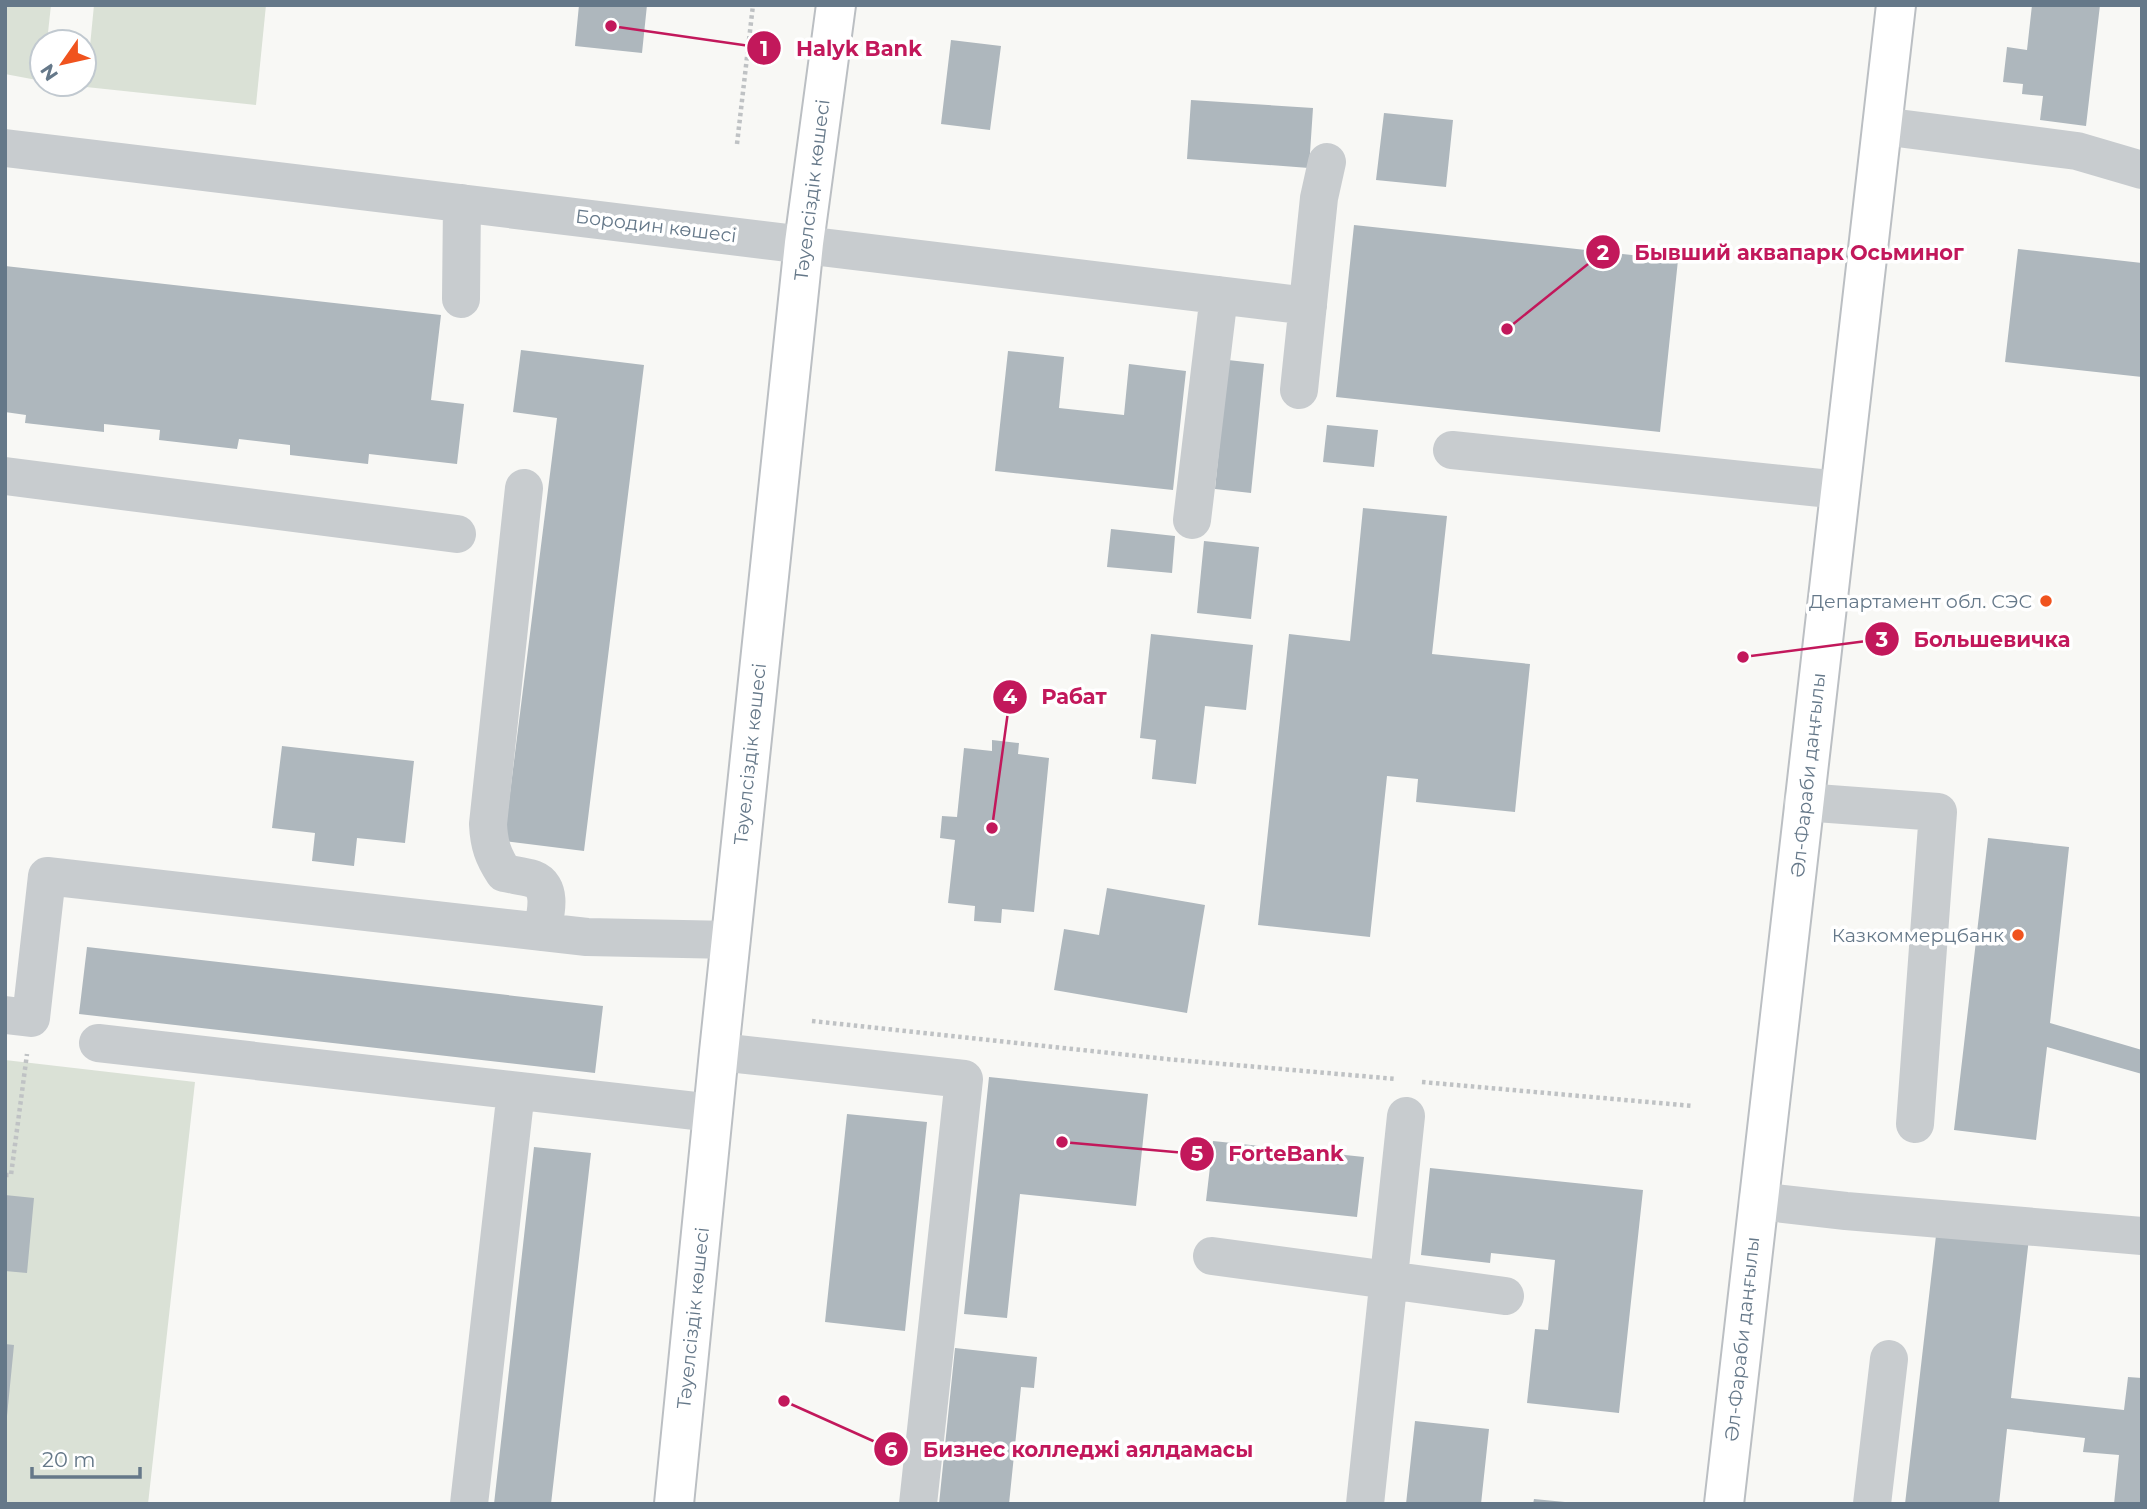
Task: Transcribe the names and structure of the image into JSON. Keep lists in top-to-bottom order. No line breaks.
{"streets":{"main road":["Тәуелсіздік көшесі","Әл-Фараби даңғылы"],"street":["Бородин көшесі"]},"crossings":[["Тәуелсіздік көшесі","Бородин көшесі"]],"places":["Halyk Bank","Бывший аквапарк Осьминог","Департамент обл. СЭС","Большевичка","Рабат","Казкоммерцбанк","ForteBank","Бизнес колледжі аялдамасы"],"scale_bar":"20 m","north":"bottom left"}
